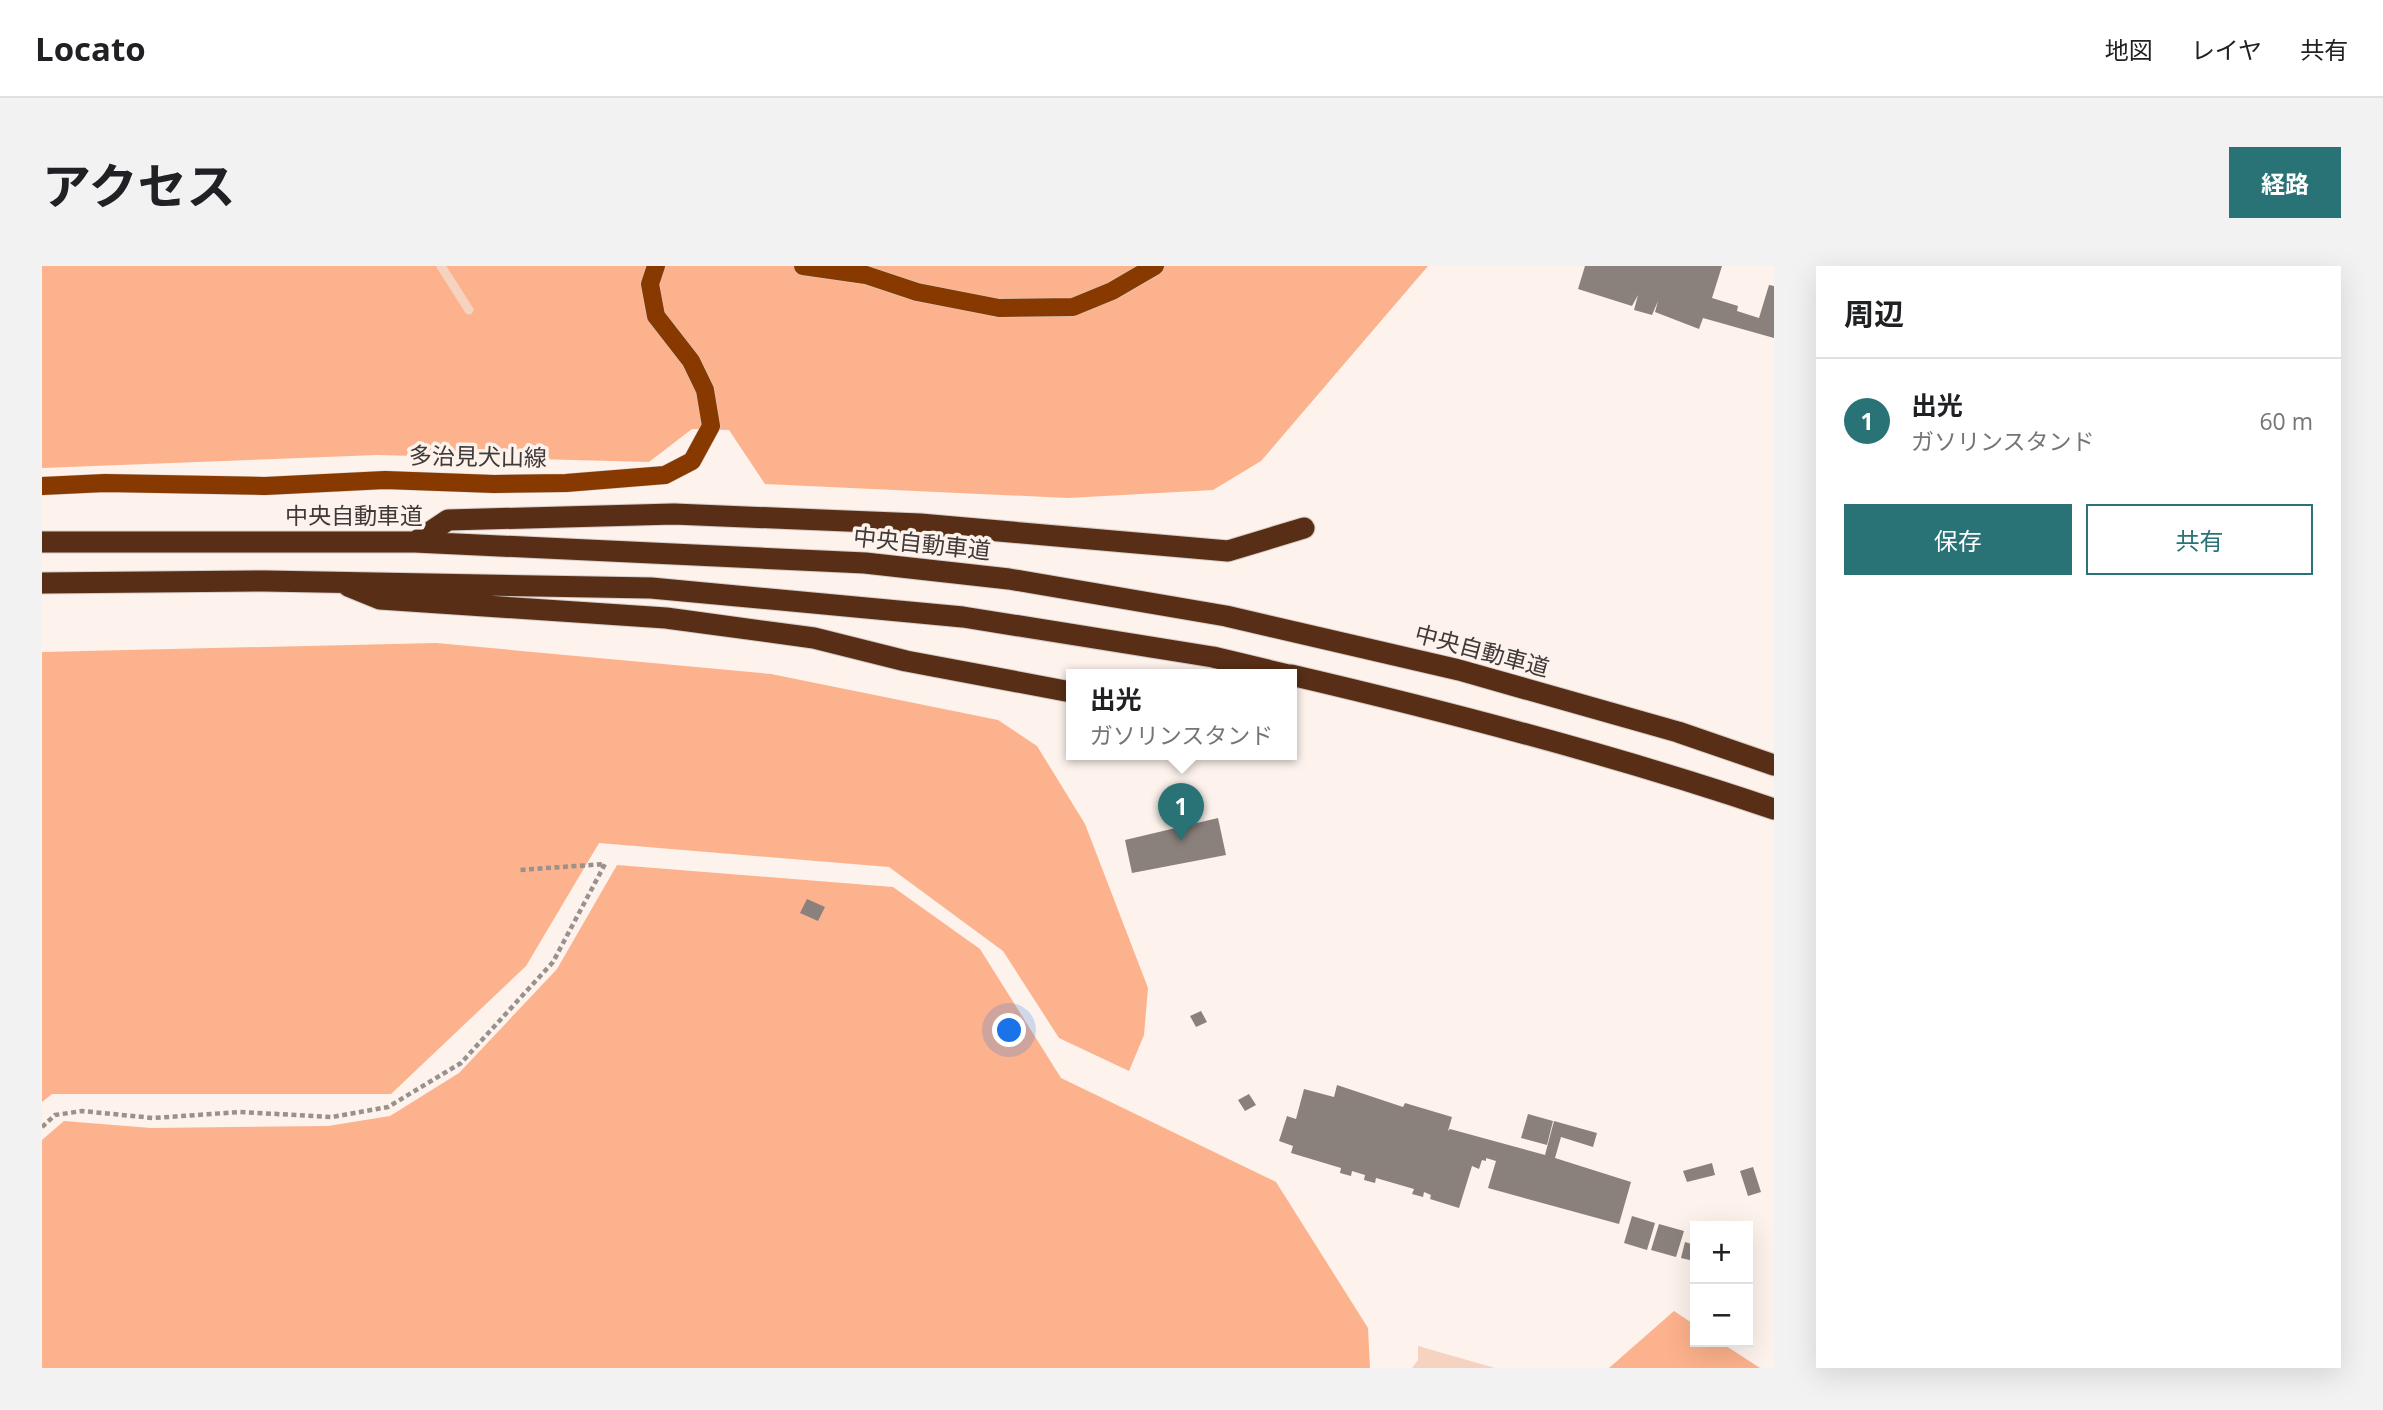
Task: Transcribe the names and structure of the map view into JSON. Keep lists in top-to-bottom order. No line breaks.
{"streets":{"highway":["中央自動車道"],"main road":["多治見犬山線"]},"page":{"header":"Locato","nav":["地図","レイヤ","共有"],"title":"アクセス","buttons":["経路",["保存","共有"]],"heading":"周辺","list":[{"mark":"1","name":"出光","note":"ガソリンスタンド","value":"60 m"}],"popup":["出光","ガソリンスタンド"],"pins":"1","map_buttons":["+","−"]}}
